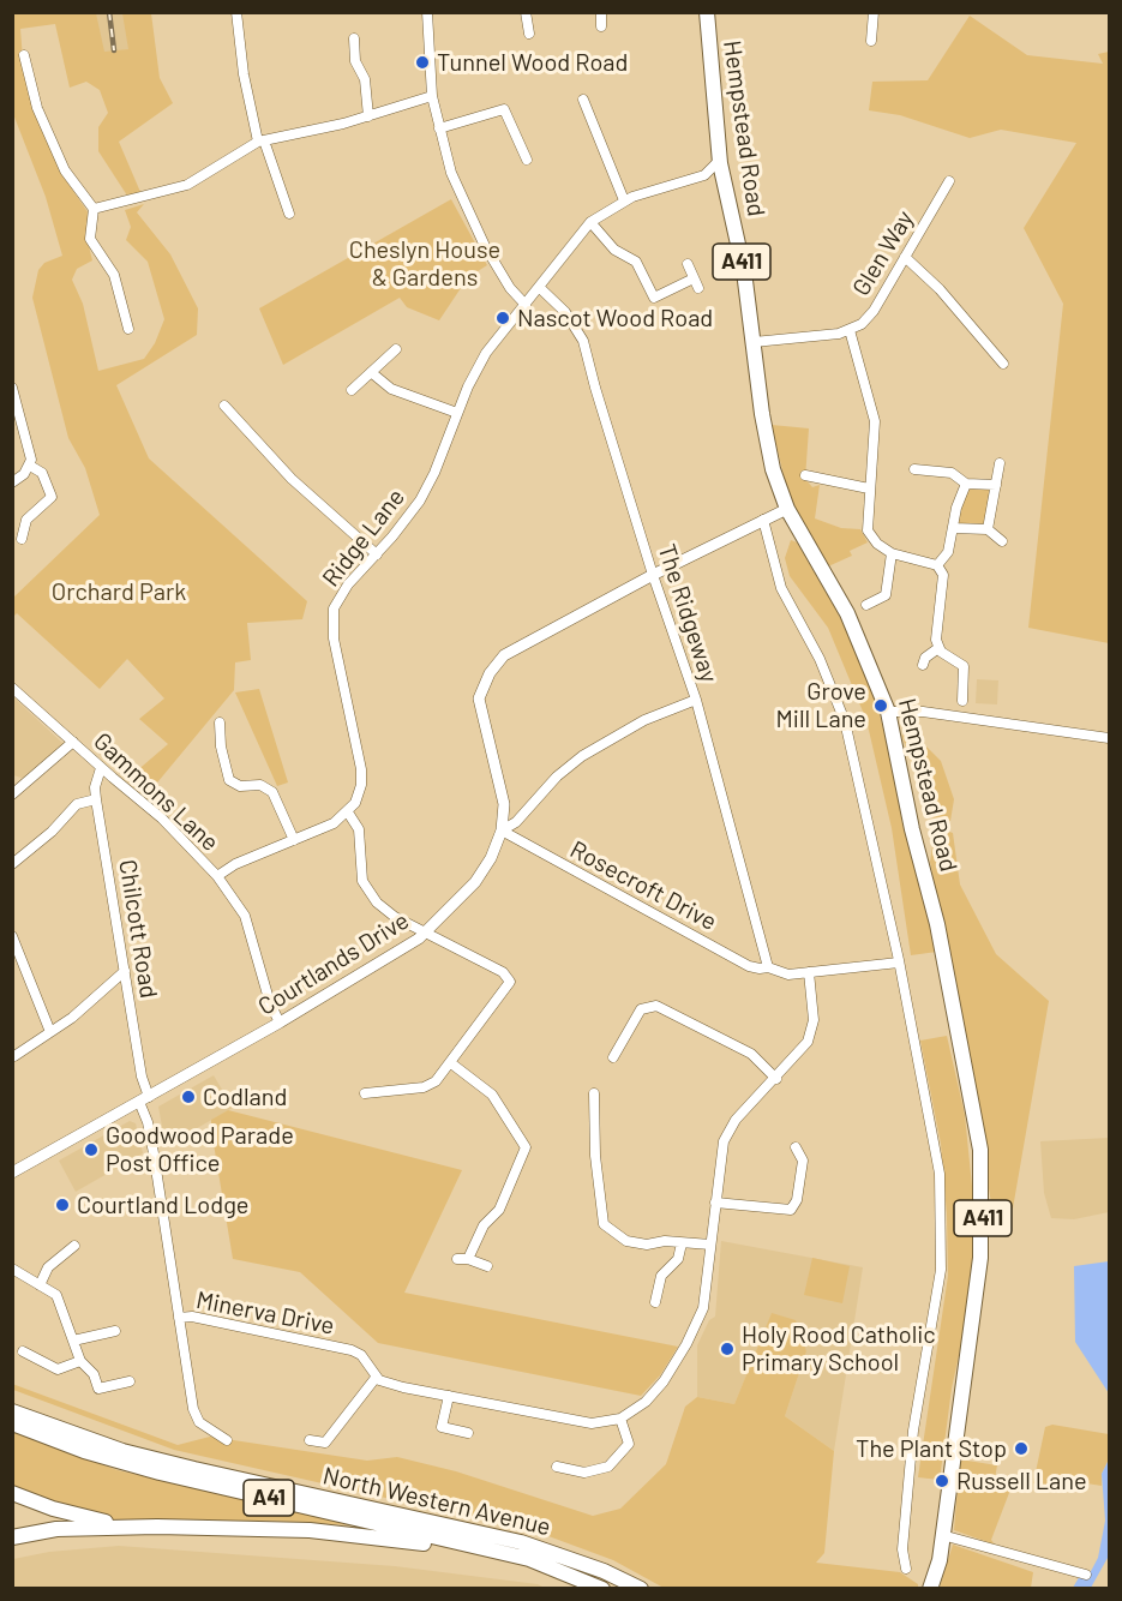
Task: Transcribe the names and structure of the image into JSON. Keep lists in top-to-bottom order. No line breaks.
{"streets":{"main road":["Hempstead Road","A411","A41","North Western Avenue"],"street":["Glen Way","Ridge Lane","The Ridgeway","Gammons Lane","Rosecroft Drive","Chilcott Road","Courtlands Drive","Minerva Drive"]},"crossings":[["Hempstead Road","Ridge Lane"],["Hempstead Road","Courtlands Drive"],["Ridge Lane","The Ridgeway"],["The Ridgeway","Rosecroft Drive"],["The Ridgeway","Courtlands Drive"],["Gammons Lane","Chilcott Road"],["Gammons Lane","Courtlands Drive"],["Rosecroft Drive","Courtlands Drive"],["Chilcott Road","Courtlands Drive"],["Chilcott Road","Minerva Drive"]],"parks":["Cheslyn House & Gardens","Orchard Park"],"places":["Tunnel Wood Road","Nascot Wood Road","Grove Mill Lane","Codland","Goodwood Parade Post Office","Courtland Lodge","Holy Rood Catholic Primary School","The Plant Stop","Russell Lane"]}
